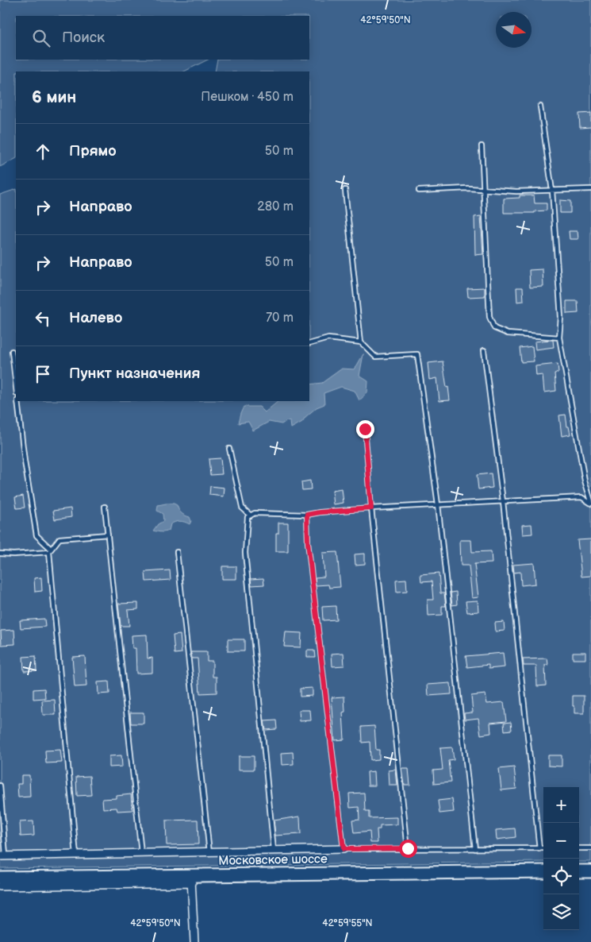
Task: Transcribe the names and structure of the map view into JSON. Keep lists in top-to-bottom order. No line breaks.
{"streets":{"highway":["Московское шоссе"]},"north":"right","page":{"search":"Поиск","heading":["6 мин","Пешком · 450 m"],"list":[["Прямо","50 m"],["Направо","280 m"],["Направо","50 m"],["Налево","70 m"],"Пункт назначения"],"map_buttons":["+","−"]},"coordinates":["42°59'50\"N","42°59'55\"N"]}
